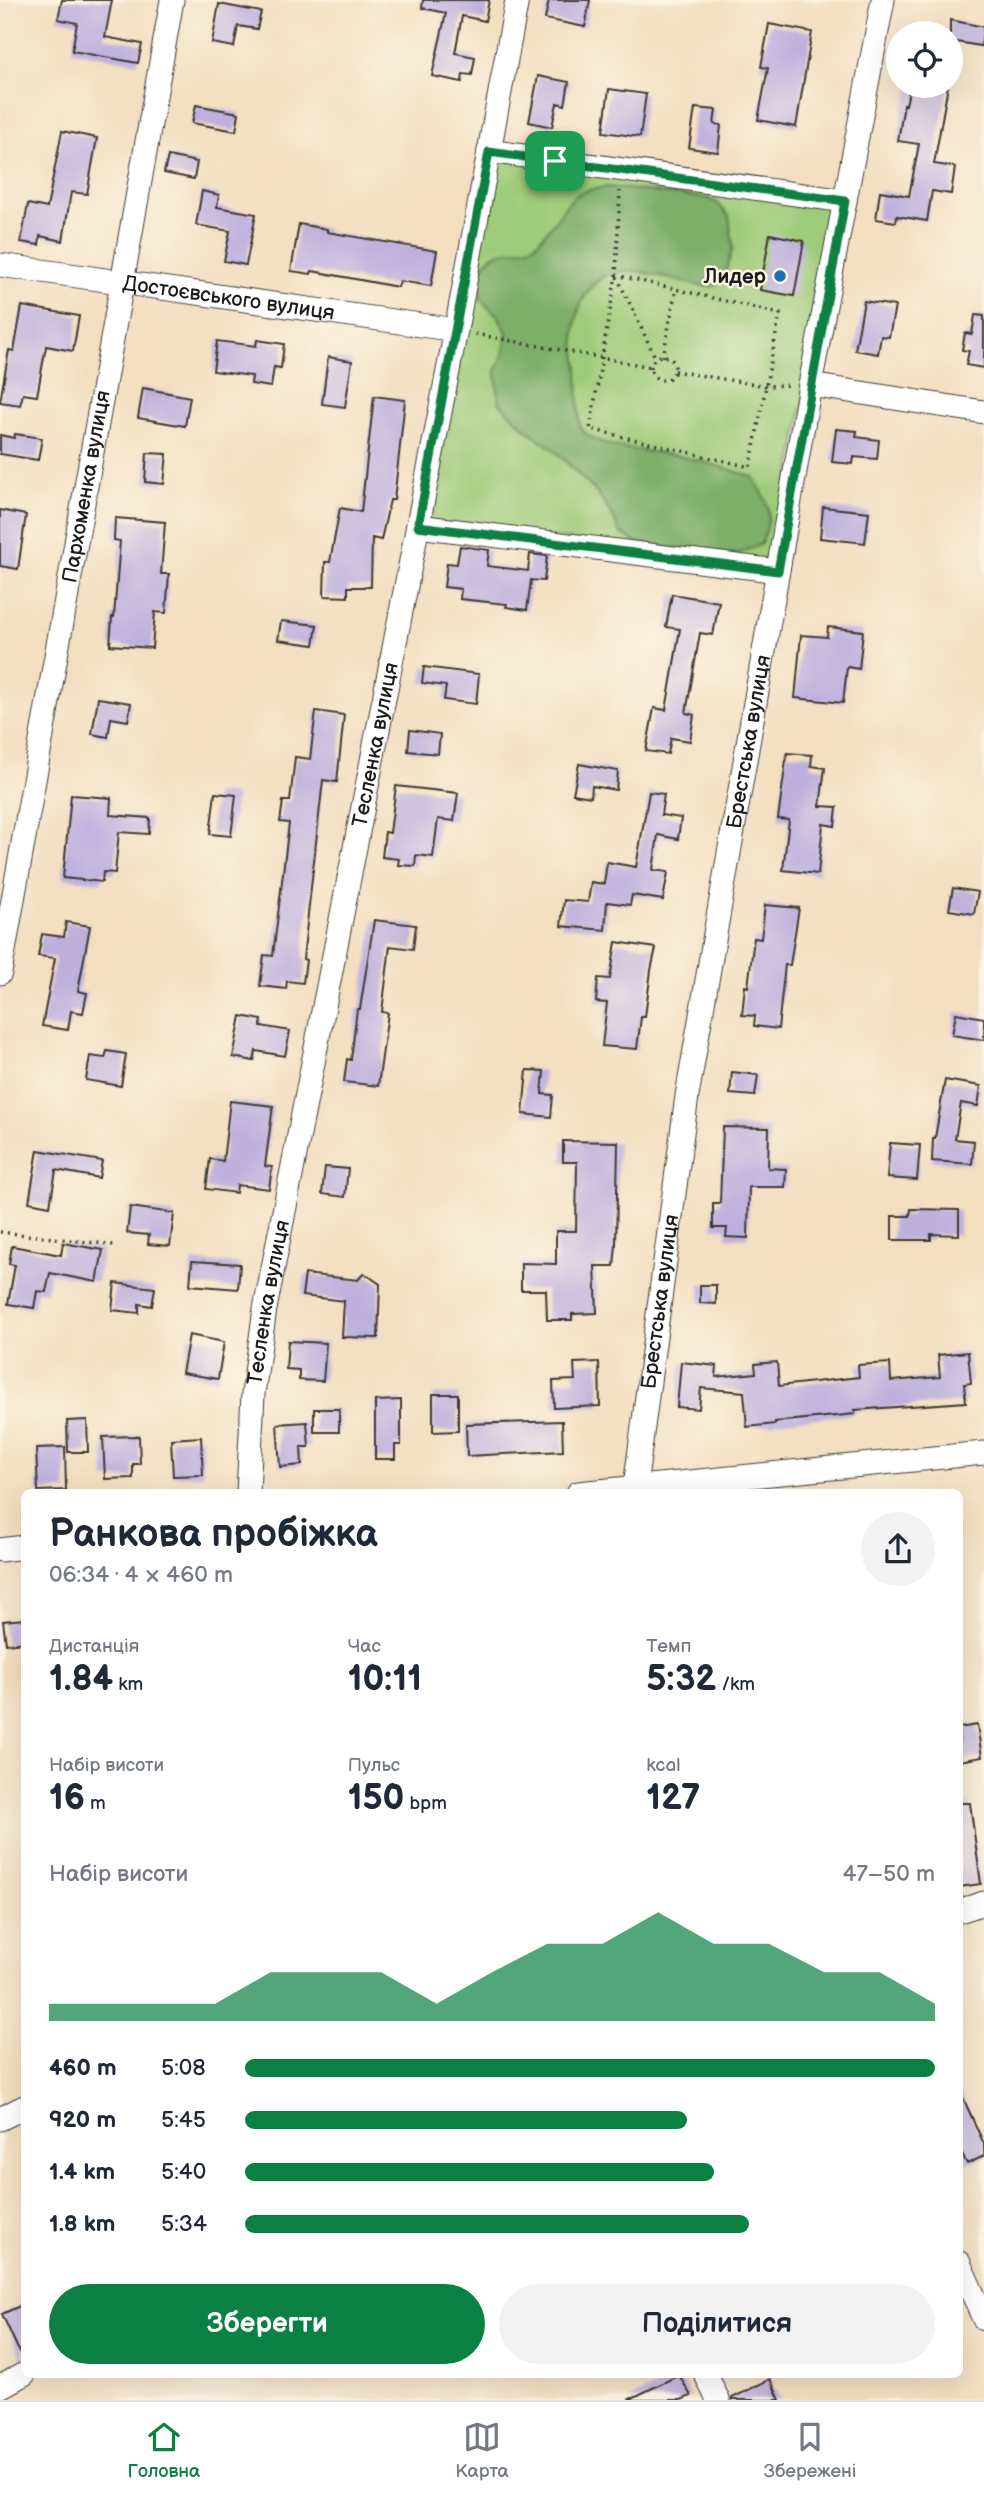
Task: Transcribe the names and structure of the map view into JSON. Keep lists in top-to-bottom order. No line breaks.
{"streets":{"street":["Достоєвського вулиця","Пархоменка вулиця","Брестська вулиця","Тесленка вулиця"]},"crossings":[["Достоєвського вулиця","Пархоменка вулиця"],["Достоєвського вулиця","Тесленка вулиця"]],"places":["Лидер"],"page":{"heading":["Ранкова пробіжка","06:34 · 4 × 460 m"],"stats":[["Дистанція","1.84 km"],["Час","10:11"],["Темп","5:32 /km"],["Набір висоти","16 m"],["Пульс","150 bpm"],["kcal","127"]],"chart":["Набір висоти","47–50 m"],"list":[{"name":"460 m","note":"5:08"},{"name":"920 m","note":"5:45"},{"name":"1.4 km","note":"5:40"},{"name":"1.8 km","note":"5:34"}],"buttons":["Зберегти","Поділитися"],"tabs":["Головна","Карта","Збережені"]}}
